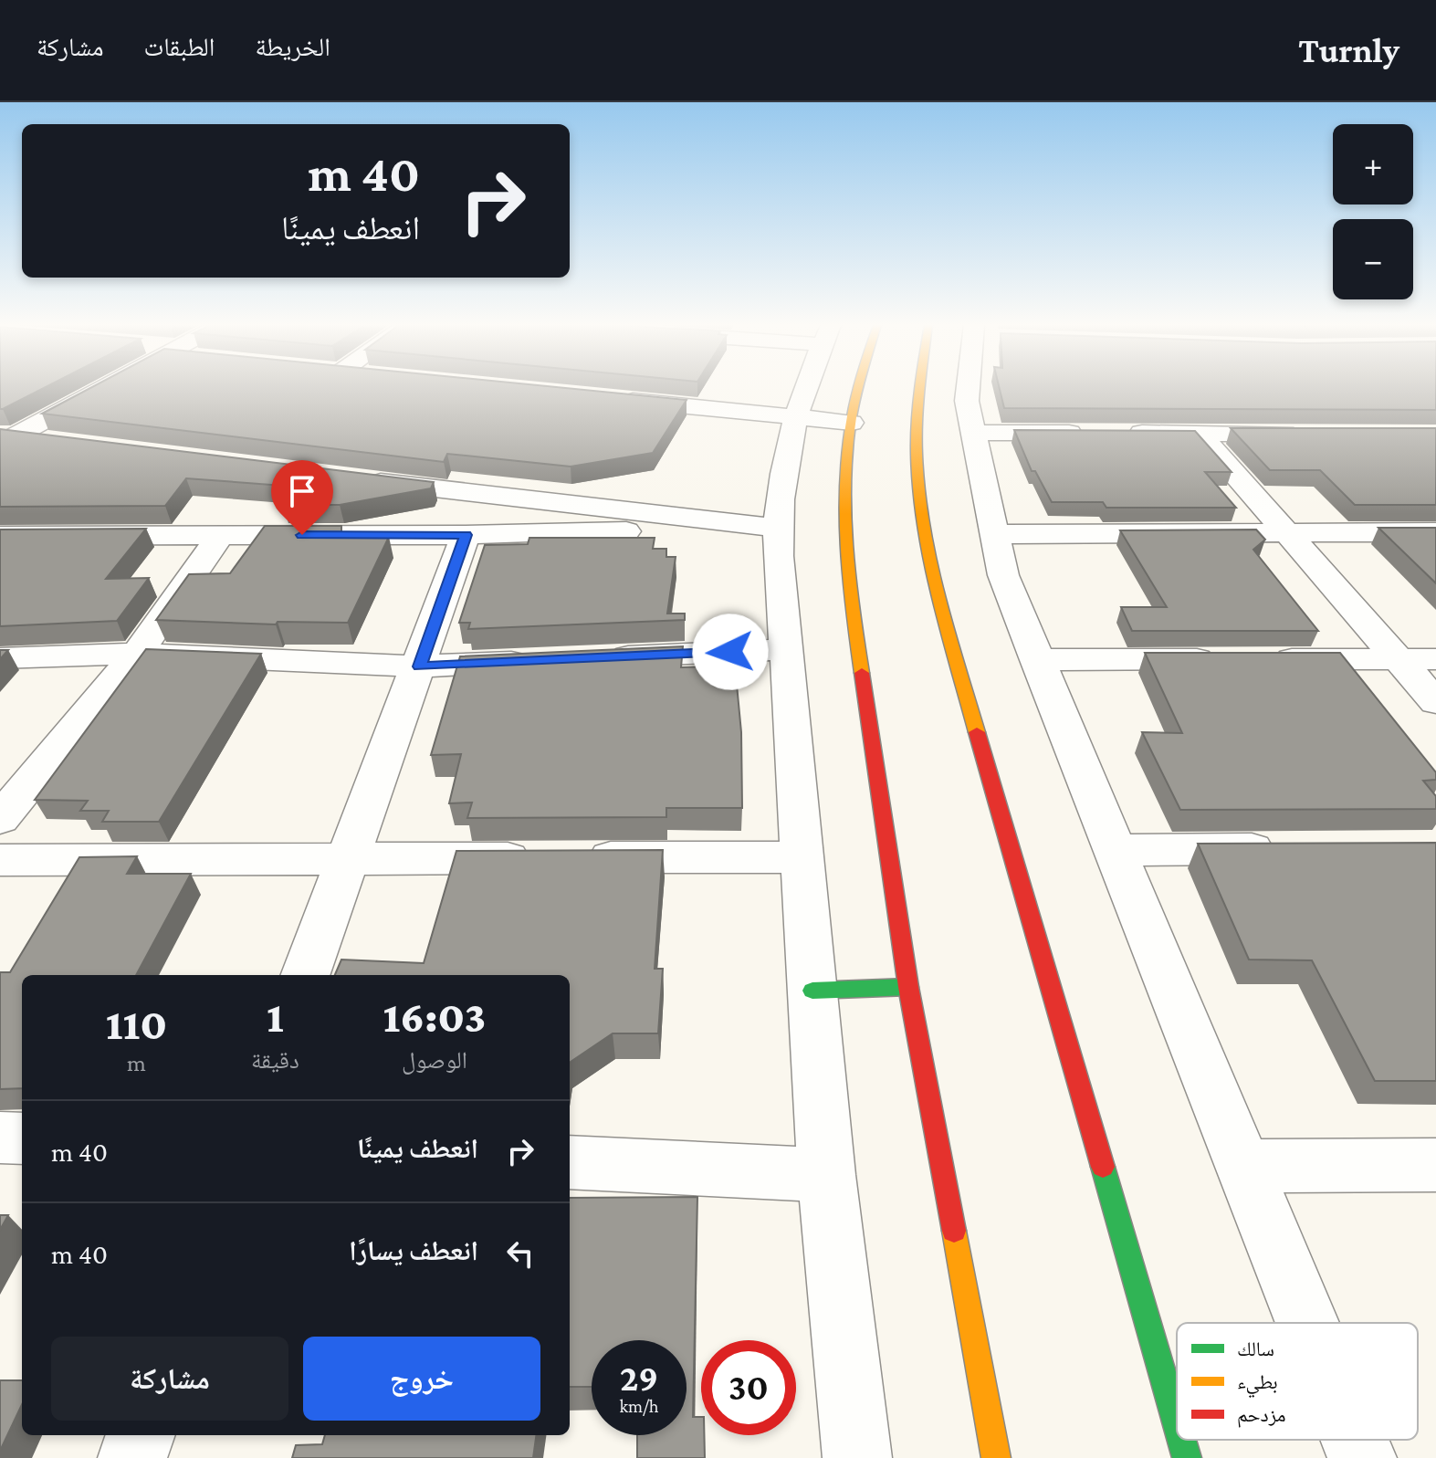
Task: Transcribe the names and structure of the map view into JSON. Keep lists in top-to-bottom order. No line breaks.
{"legend":["سالك","بطيء","مزدحم"],"page":{"header":"Turnly","nav":["الخريطة","الطبقات","مشاركة"],"map_buttons":["+","−"],"turn":["40 m","انعطف يمينًا"],"eta":["16:03","الوصول","1","دقيقة","110","m"],"list":[{"name":"انعطف يمينًا","value":"40 m"},{"name":"انعطف يسارًا","value":"40 m"}],"buttons":["خروج","مشاركة"],"speed":"29 km/h","limit":"30"}}
